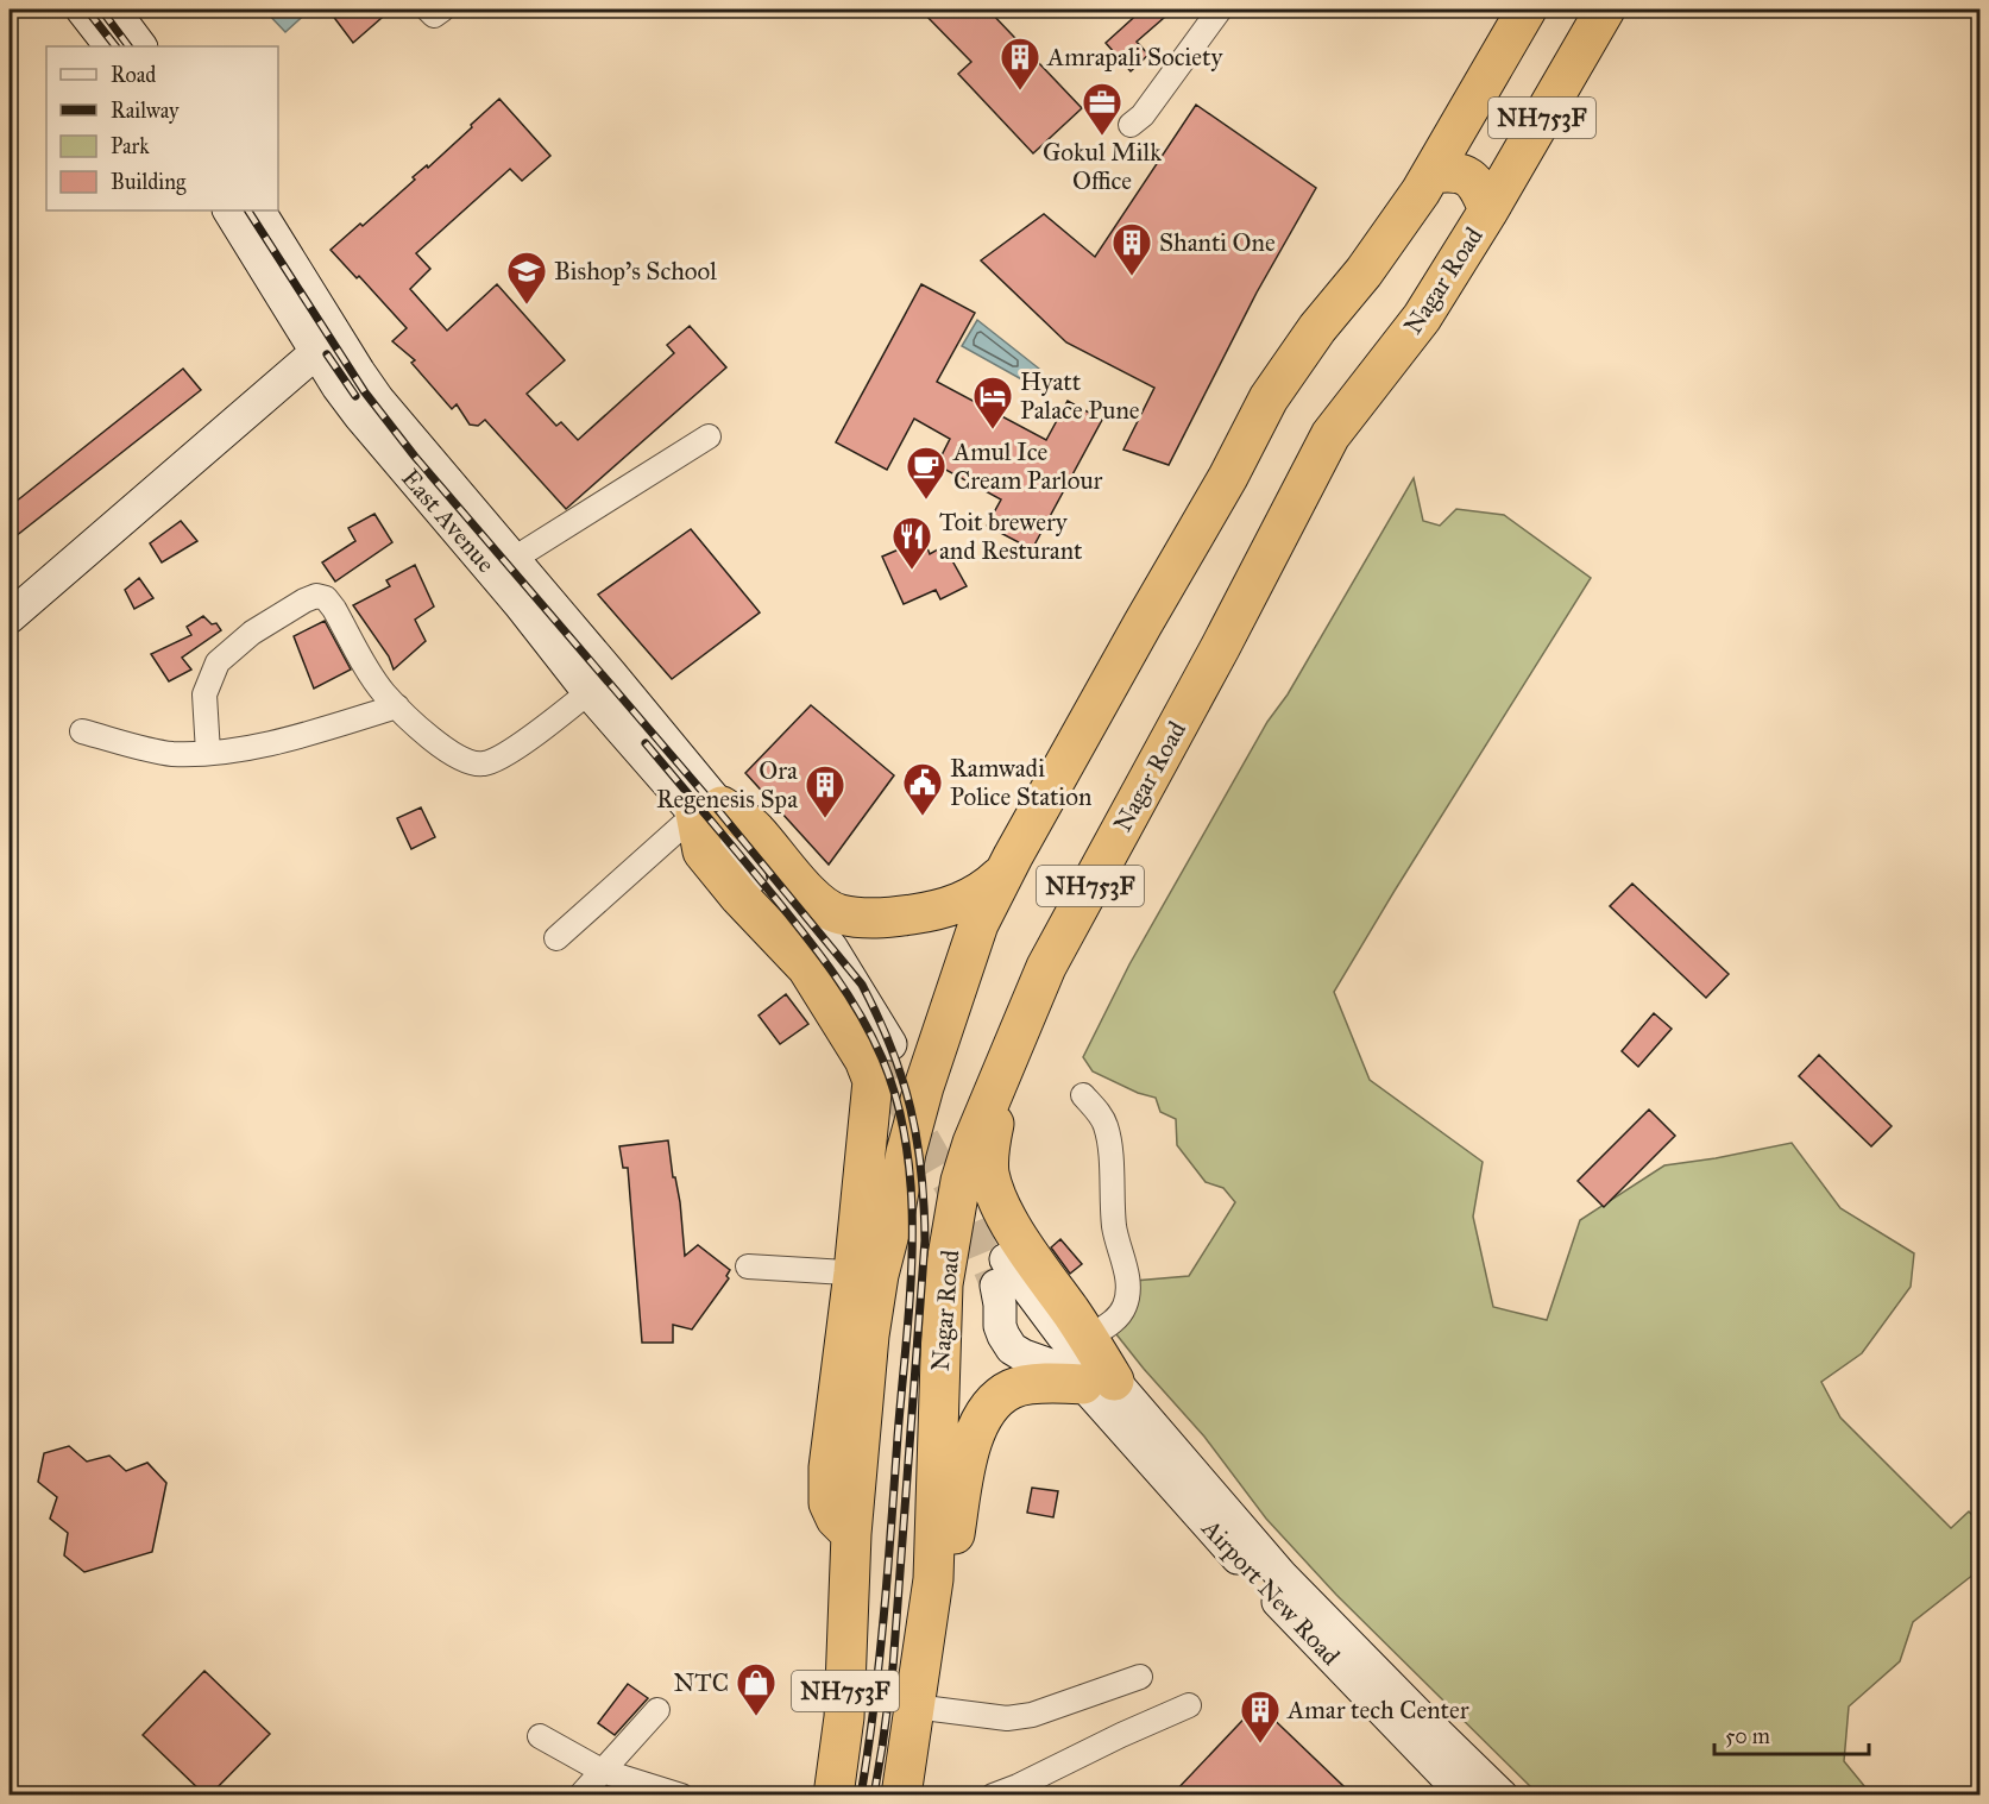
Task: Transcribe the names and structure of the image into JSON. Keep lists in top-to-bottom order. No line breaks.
{"streets":{"highway":["NH753F","Nagar Road"],"main road":["East Avenue","Airport New Road"]},"places":{"building":["Amrapali Society","Shanti One","Ora Regenesis Spa","Amar tech Center"],"office":["Gokul Milk Office"],"school or university":["Bishop's School"],"hotel":["Hyatt Palace Pune"],"cafe":["Amul Ice Cream Parlour"],"restaurant":["Toit brewery and Resturant"],"public building":["Ramwadi Police Station"],"shop":["NTC"]},"legend":["Road","Railway","Park","Building"],"scale_bar":"50 m"}
